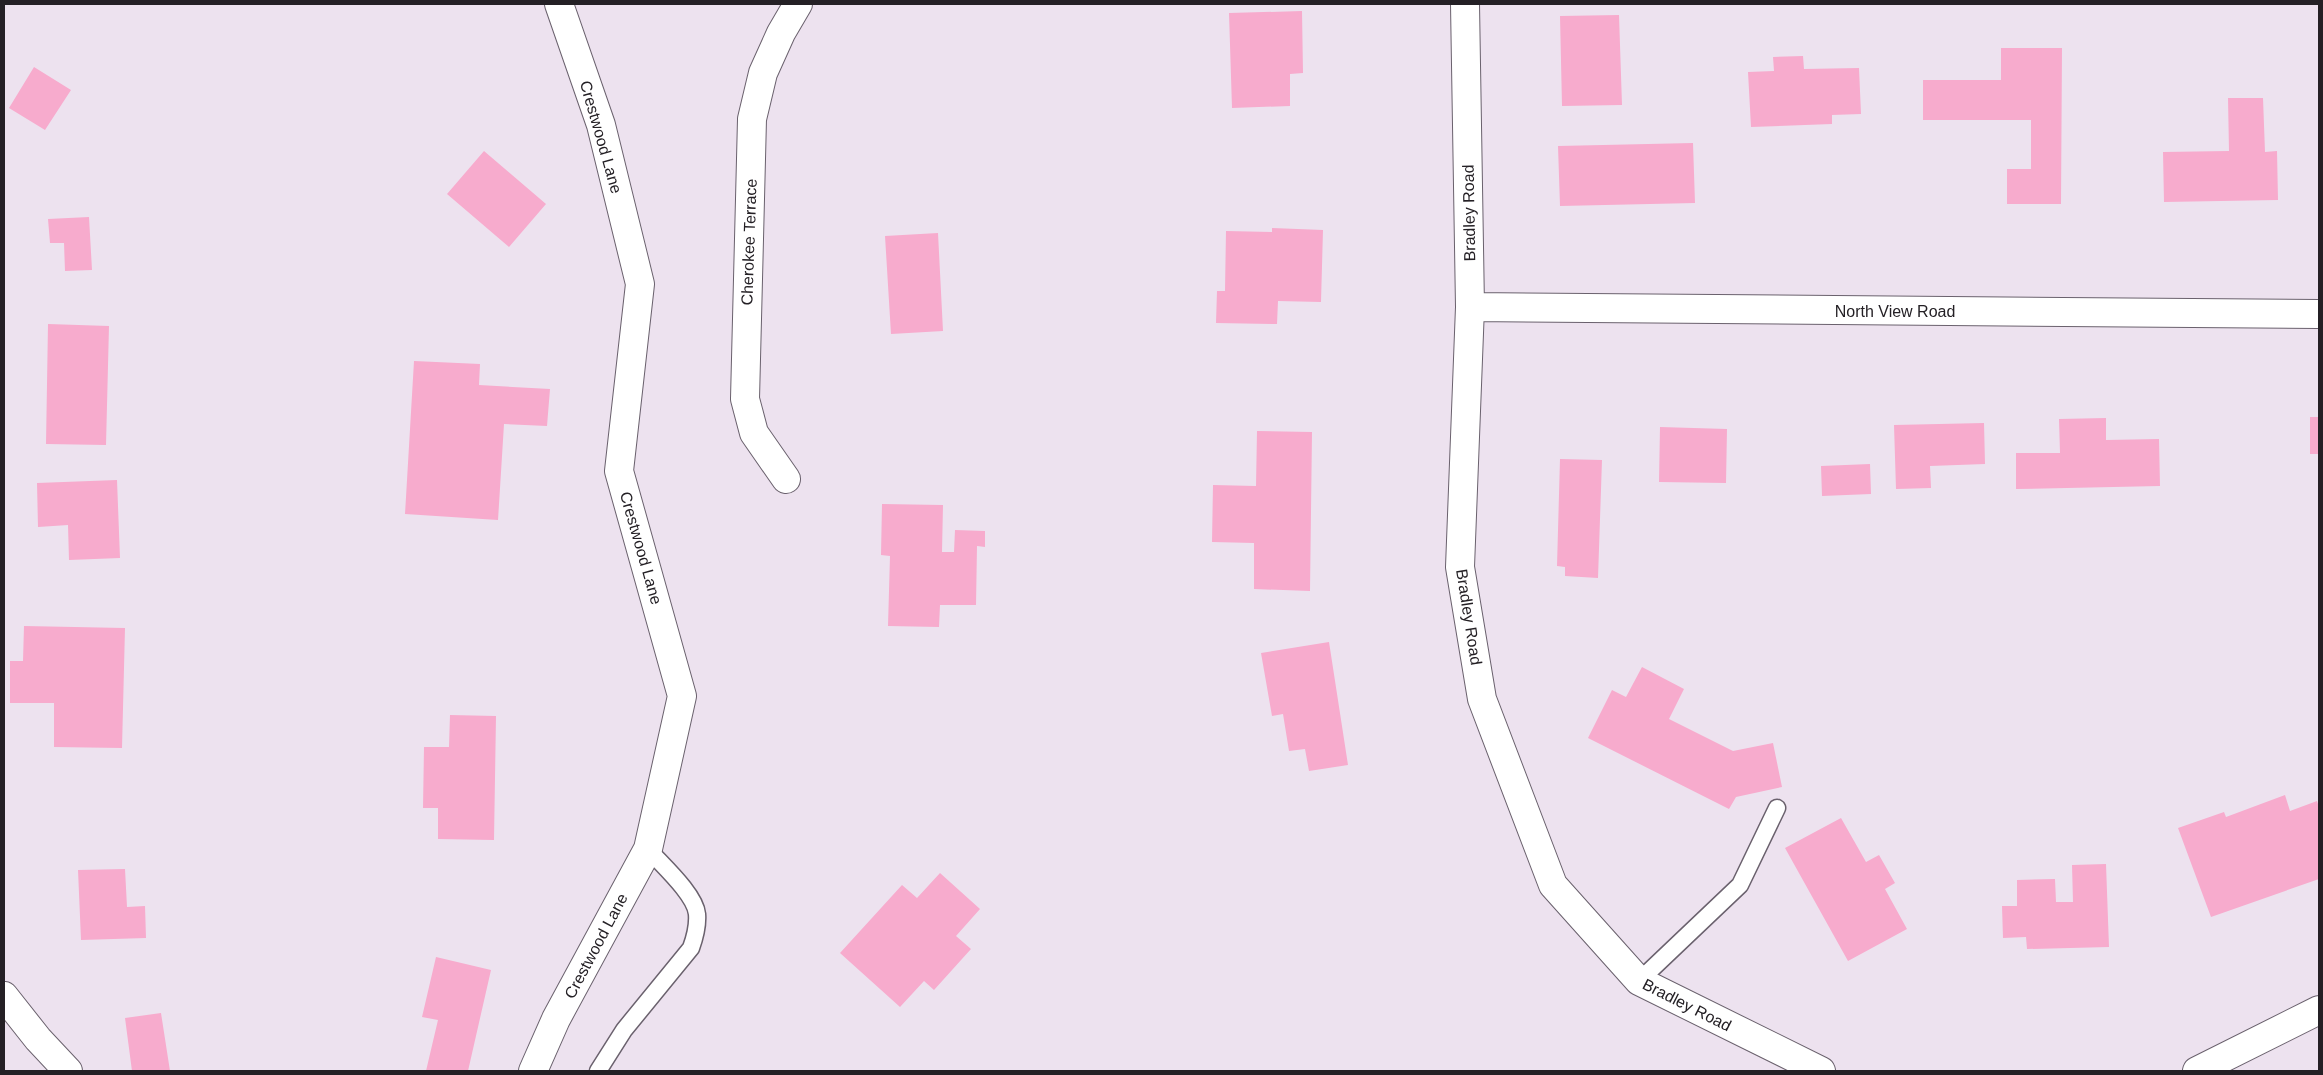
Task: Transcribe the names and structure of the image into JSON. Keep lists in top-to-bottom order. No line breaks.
{"streets":{"street":["Crestwood Lane","Bradley Road","Cherokee Terrace","North View Road"]},"crossings":[["Bradley Road","North View Road"]]}
